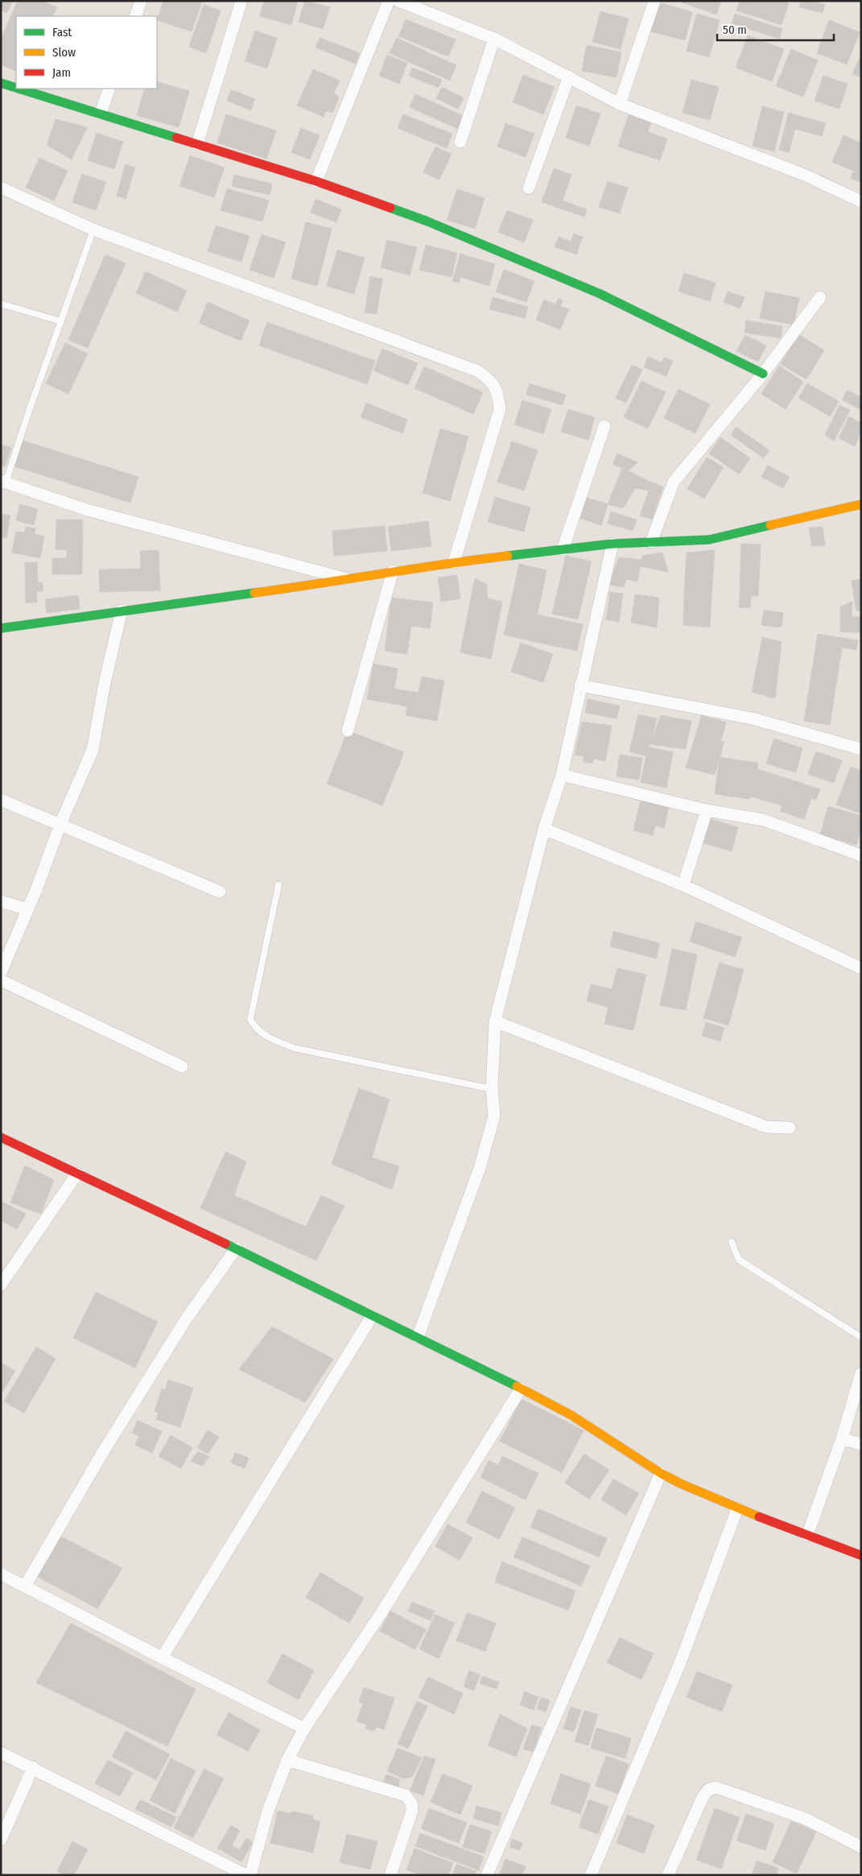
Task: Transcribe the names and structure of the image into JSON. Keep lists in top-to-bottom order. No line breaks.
{"legend":["Fast","Slow","Jam"],"scale_bar":"50 m"}
